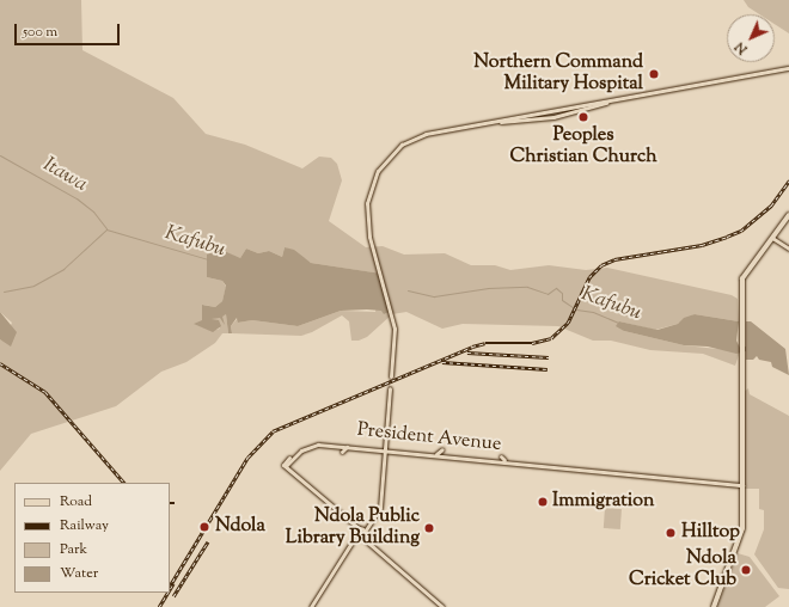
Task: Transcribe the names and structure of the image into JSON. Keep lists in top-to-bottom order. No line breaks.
{"streets":{"main road":["President Avenue"]},"water":["Itawa","Kafubu"],"places":["Northern Command Military Hospital","Peoples Christian Church","Immigration","Ndola","Ndola Public Library Building","Hilltop","Ndola Cricket Club"],"legend":["Road","Railway","Park","Water"],"scale_bar":"500 m","north":"bottom left"}
